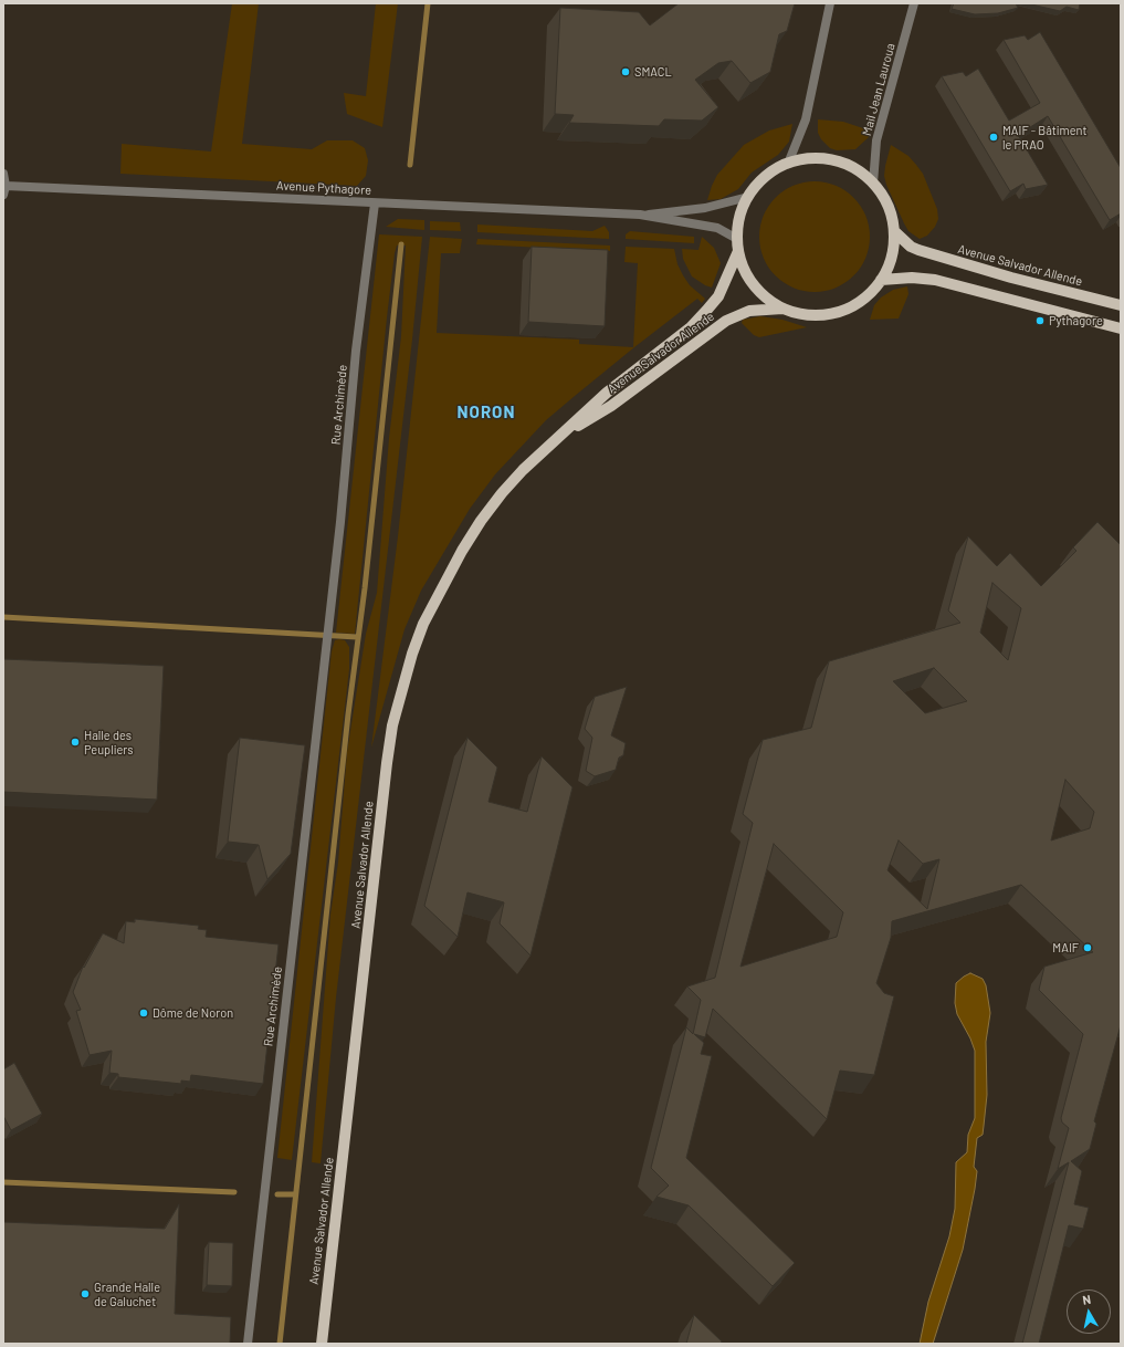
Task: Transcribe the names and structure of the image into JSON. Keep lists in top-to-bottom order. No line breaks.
{"streets":{"main road":["Avenue Salvador Allende"],"street":["Mail Jean Lauroua","Avenue Pythagore","Rue Archimède"]},"crossings":[["Mail Jean Lauroua","Avenue Pythagore"],["Mail Jean Lauroua","Avenue Salvador Allende"],["Avenue Pythagore","Avenue Salvador Allende"],["Avenue Pythagore","Rue Archimède"]],"districts":["NORON"],"places":["SMACL","MAIF - Bâtiment le PRAO","Pythagore","Halle des Peupliers","MAIF","Dôme de Noron","Grande Halle de Galuchet"],"north":"top"}
